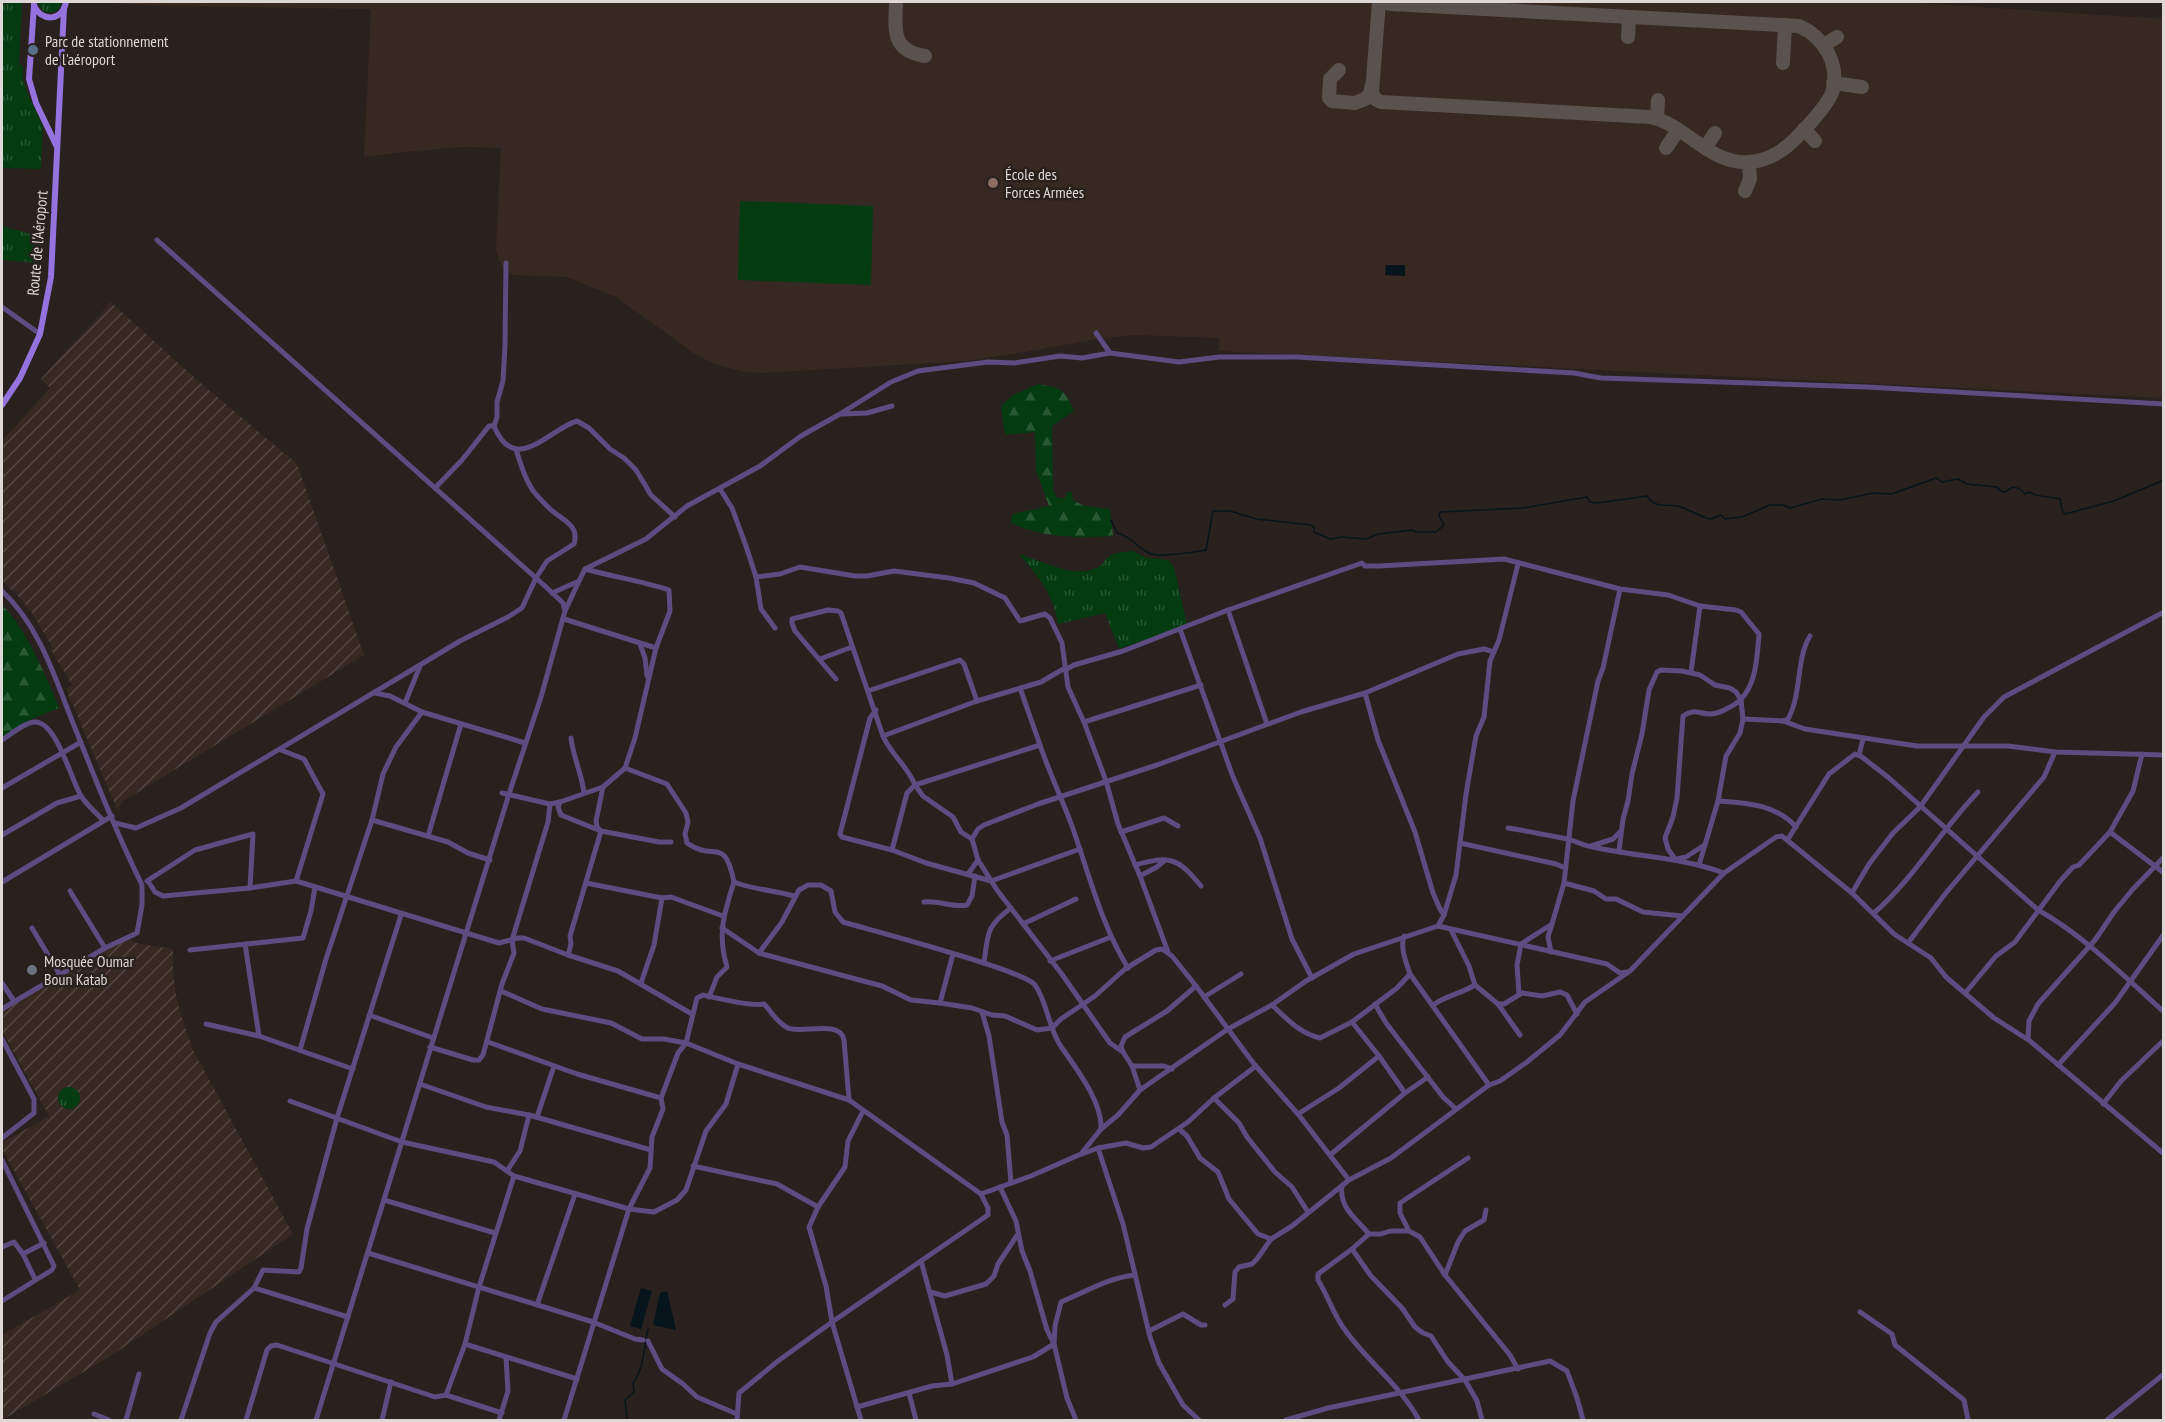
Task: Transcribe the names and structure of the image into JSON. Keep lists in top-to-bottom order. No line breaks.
{"streets":{"main road":["Route de l'Aéroport"]},"places":["Parc de stationnement de l'aéroport","École des Forces Armées","Mosquée Oumar Boun Katab"]}
